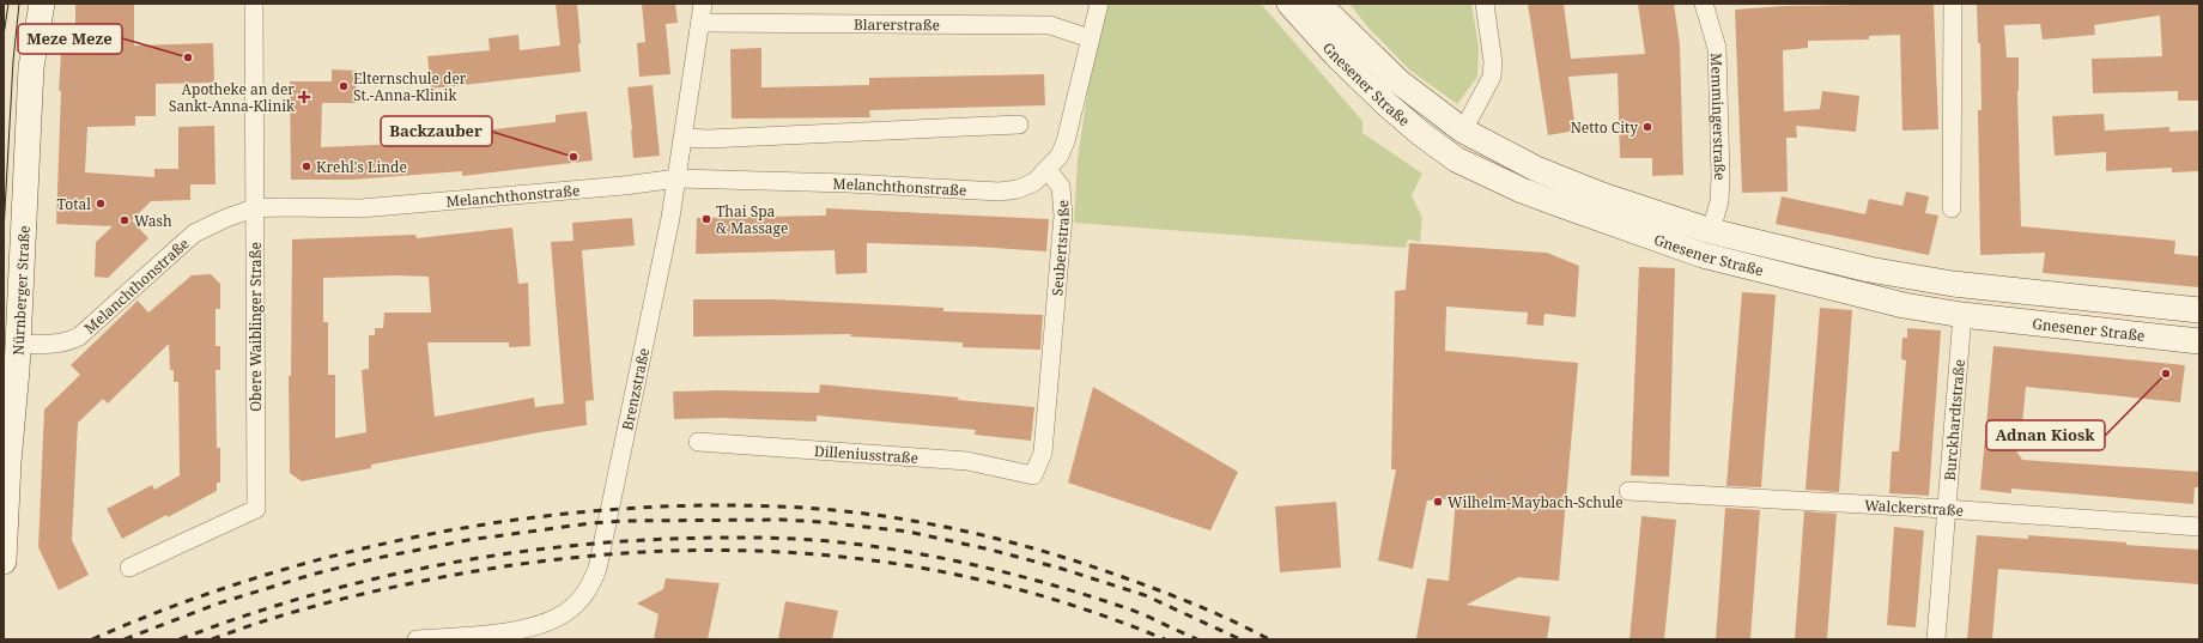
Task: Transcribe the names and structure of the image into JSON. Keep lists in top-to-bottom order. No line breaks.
{"streets":{"main road":["Gnesener Straße","Nürnberger Straße"],"street":["Blarerstraße","Memmingerstraße","Melanchthonstraße","Seubertstraße","Obere Waiblinger Straße","Brenzstraße","Burckhardtstraße","Dilleniusstraße","Walckerstraße"]},"crossings":[["Blarerstraße","Brenzstraße"],["Gnesener Straße","Memmingerstraße"],["Gnesener Straße","Burckhardtstraße"],["Melanchthonstraße","Seubertstraße"],["Melanchthonstraße","Nürnberger Straße"],["Melanchthonstraße","Obere Waiblinger Straße"],["Melanchthonstraße","Brenzstraße"],["Seubertstraße","Dilleniusstraße"],["Burckhardtstraße","Walckerstraße"]],"places":{"other":["Meze Meze","Elternschule der St.-Anna-Klinik","Netto City","Backzauber","Krehl's Linde","Total","Thai Spa & Massage","Wash","Adnan Kiosk","Wilhelm-Maybach-Schule"],"health":["Apotheke an der Sankt-Anna-Klinik"]}}
